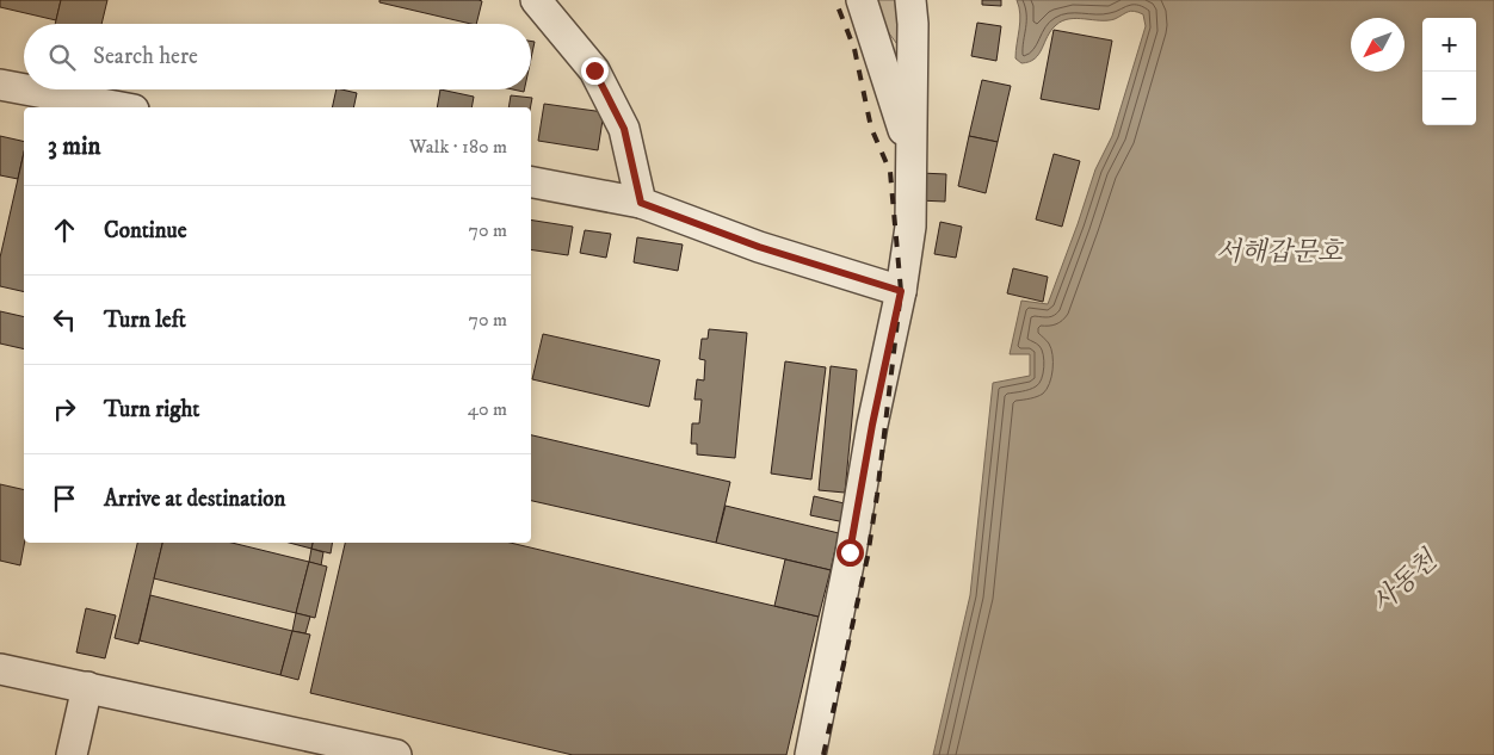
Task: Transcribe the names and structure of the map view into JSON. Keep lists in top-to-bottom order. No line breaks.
{"water":["서해갑문호","사동천"],"north":"bottom left","page":{"map_buttons":["+","−"],"search":"Search here","heading":["3 min","Walk · 180 m"],"list":[["Continue","70 m"],["Turn left","70 m"],["Turn right","40 m"],"Arrive at destination"]}}
